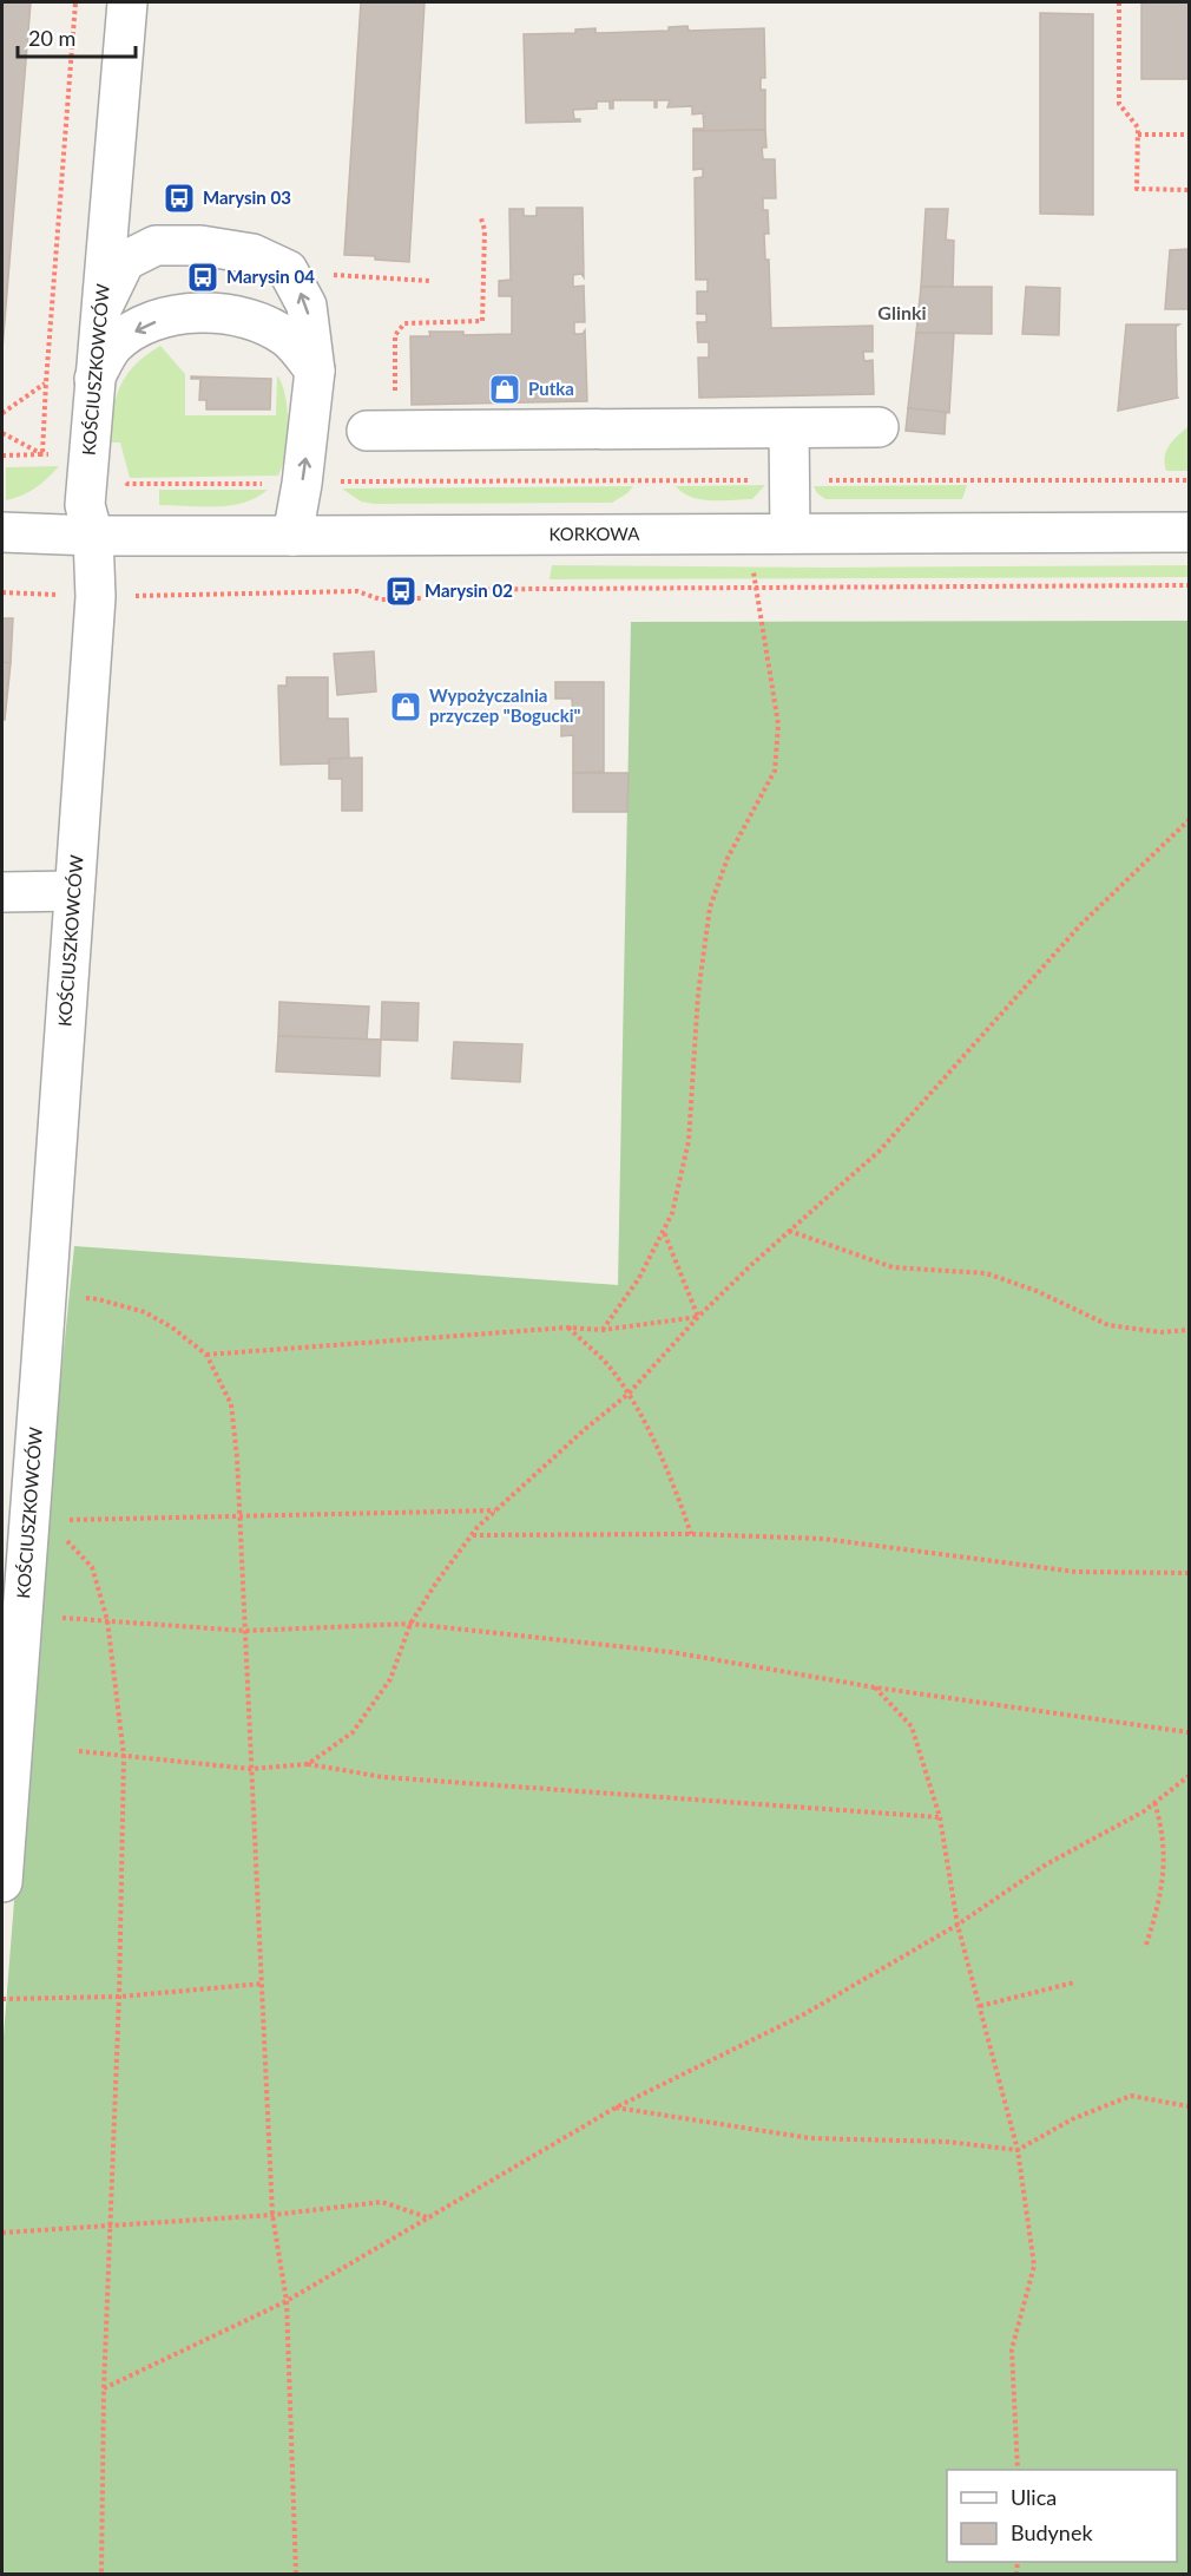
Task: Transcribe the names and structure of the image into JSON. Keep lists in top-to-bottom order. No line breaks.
{"streets":{"street":["KOŚCIUSZKOWCÓW","KORKOWA"]},"crossings":[["KOŚCIUSZKOWCÓW","KORKOWA"]],"districts":["Glinki"],"places":{"bus stop":["Marysin 03","Marysin 04","Marysin 02"],"shop":["Putka","Wypożyczalnia przyczep \"Bogucki\""]},"legend":["Ulica","Budynek"],"scale_bar":"20 m"}
